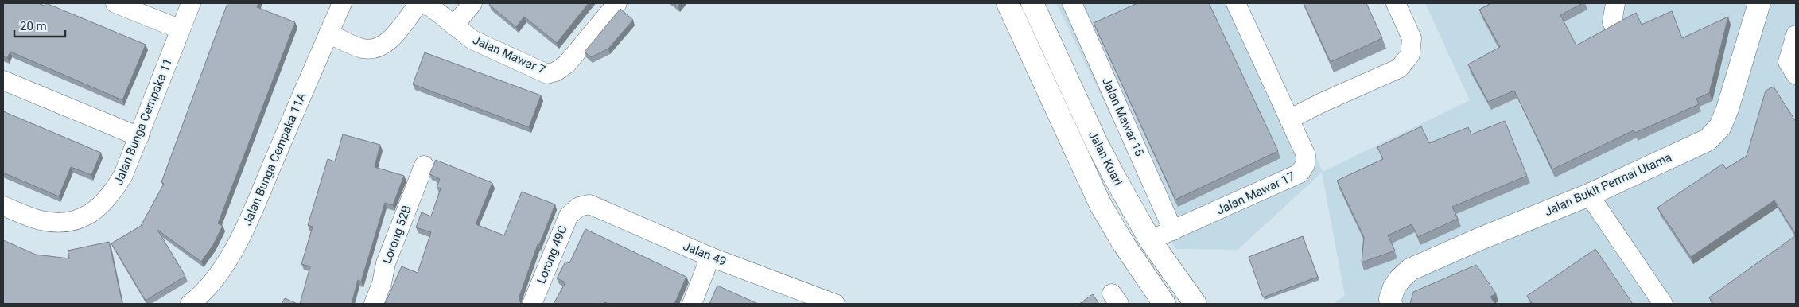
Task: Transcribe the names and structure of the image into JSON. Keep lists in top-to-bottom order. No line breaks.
{"streets":{"street":["Jalan Mawar 7","Jalan Mawar 15","Jalan Bunga Cempaka 11","Jalan Kuari","Jalan Bunga Cempaka 11A","Jalan Bukit Permai Utama","Jalan Mawar 17","Lorong 52B","Jalan 49","Lorong 49C"]},"crossings":[["Jalan Mawar 15","Jalan Mawar 17"],["Jalan Kuari","Jalan Mawar 17"],["Jalan 49","Lorong 49C"]],"scale_bar":"20 m"}
